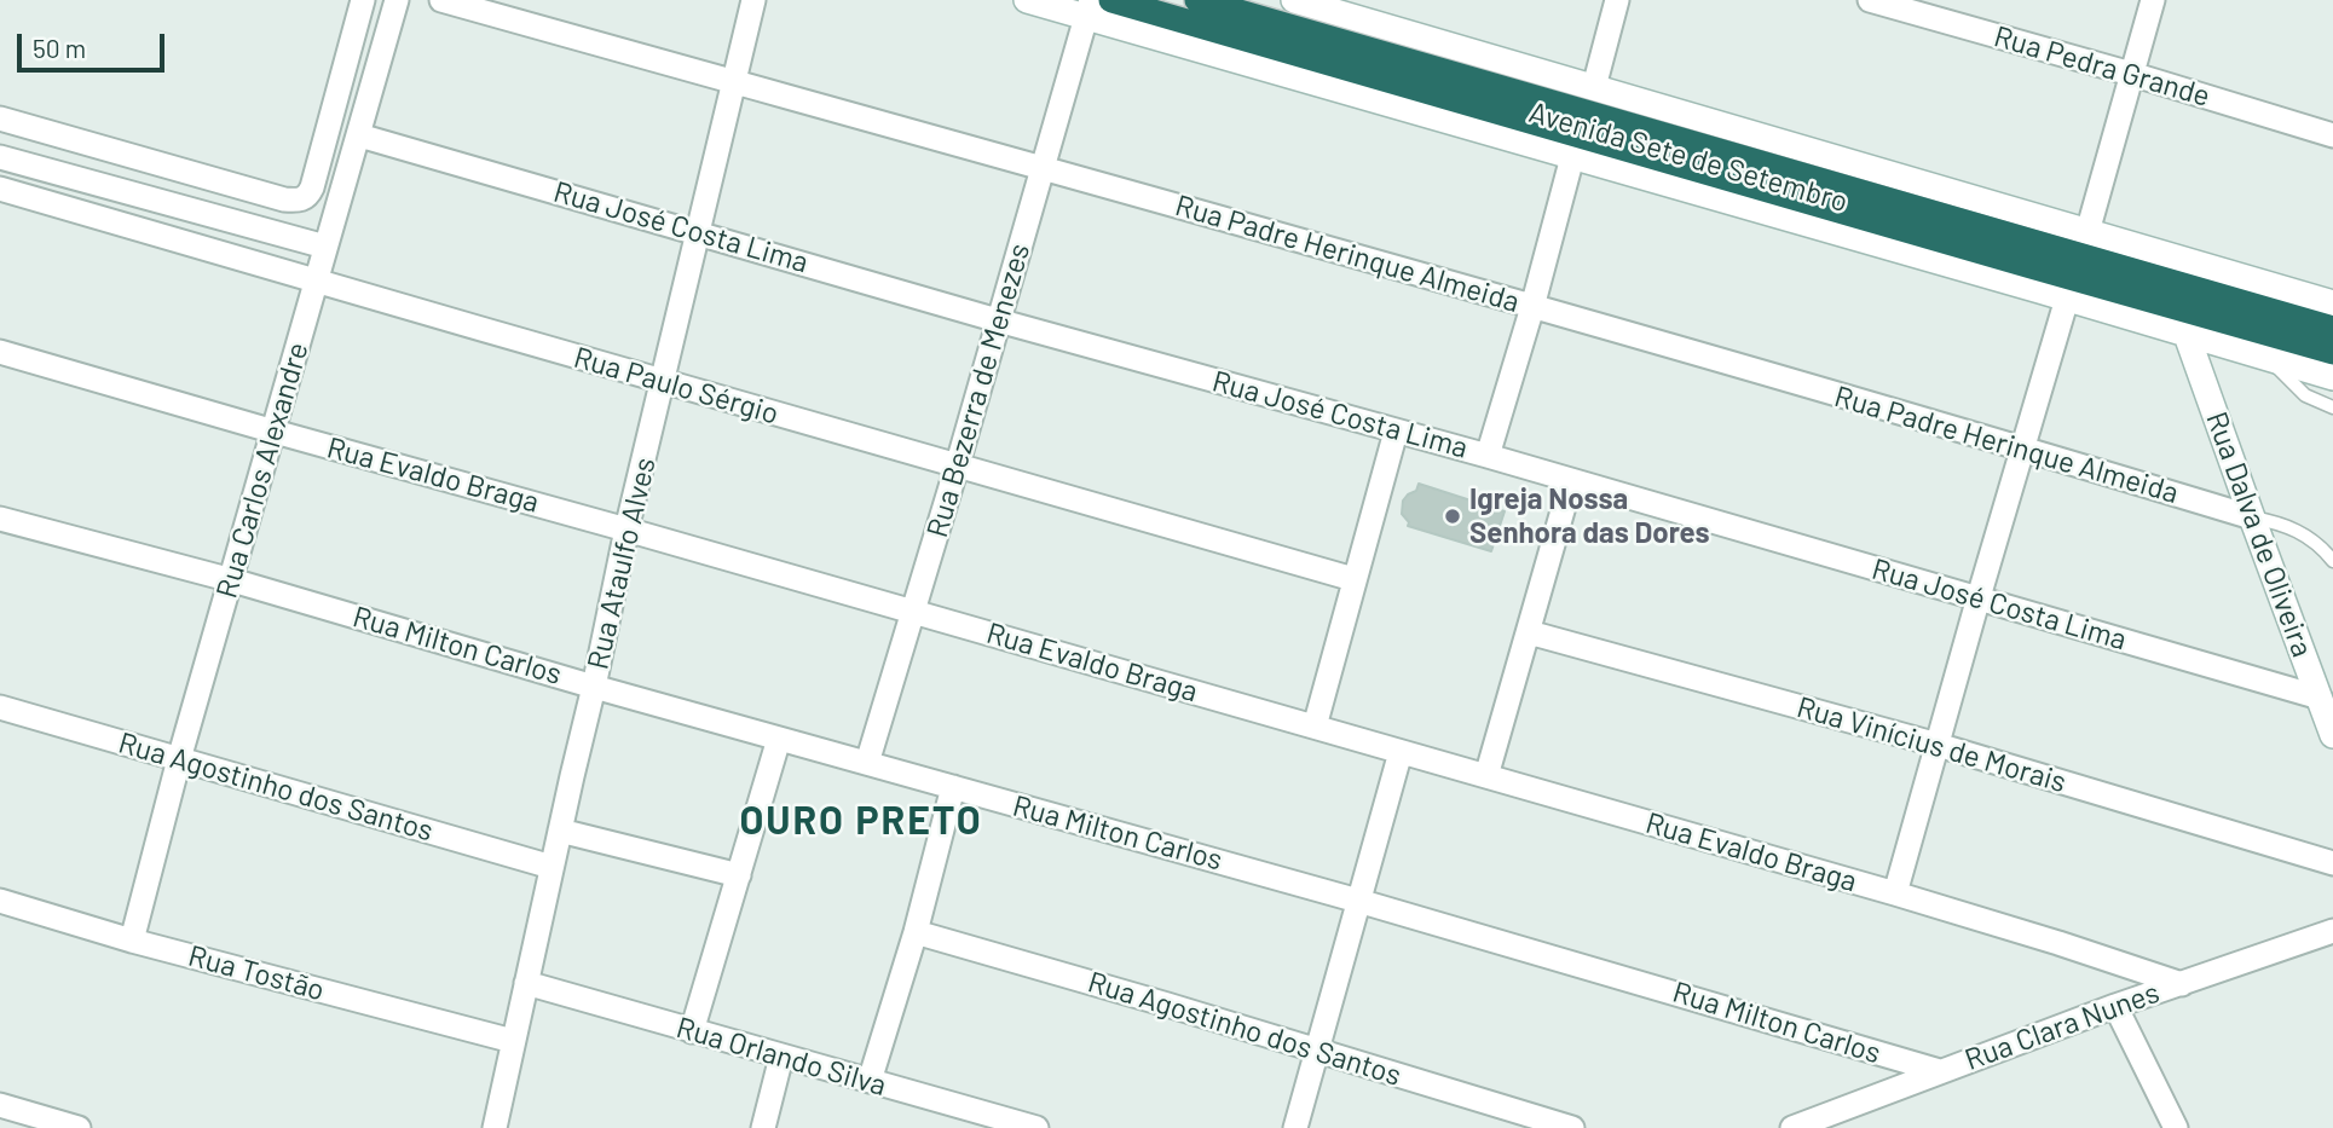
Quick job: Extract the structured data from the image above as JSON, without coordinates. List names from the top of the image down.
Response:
{
  "streets": {
    "highway": ["Avenida Sete de Setembro"],
    "main road": ["Rua Dalva de Oliveira"],
    "street": [
      "Rua Pedra Grande",
      "Rua José Costa Lima",
      "Rua Padre Herinque Almeida",
      "Rua Paulo Sérgio",
      "Rua Bezerra de Menezes",
      "Rua Carlos Alexandre",
      "Rua Evaldo Braga",
      "Rua Ataulfo Alves",
      "Rua Milton Carlos",
      "Rua Vinícius de Morais",
      "Rua Agostinho dos Santos",
      "Rua Tostão",
      "Rua Clara Nunes",
      "Rua Orlando Silva"
    ]
  },
  "crossings": [
    ["Avenida Sete de Setembro", "Rua Bezerra de Menezes"],
    ["Avenida Sete de Setembro", "Rua Dalva de Oliveira"],
    ["Rua José Costa Lima", "Rua Bezerra de Menezes"],
    ["Rua José Costa Lima", "Rua Carlos Alexandre"],
    ["Rua José Costa Lima", "Rua Dalva de Oliveira"],
    ["Rua José Costa Lima", "Rua Ataulfo Alves"],
    ["Rua Padre Herinque Almeida", "Rua Bezerra de Menezes"],
    ["Rua Padre Herinque Almeida", "Rua Dalva de Oliveira"],
    ["Rua Padre Herinque Almeida", "Rua Ataulfo Alves"],
    ["Rua Paulo Sérgio", "Rua Bezerra de Menezes"],
    ["Rua Paulo Sérgio", "Rua Carlos Alexandre"],
    ["Rua Paulo Sérgio", "Rua Ataulfo Alves"],
    ["Rua Bezerra de Menezes", "Rua Evaldo Braga"],
    ["Rua Bezerra de Menezes", "Rua Milton Carlos"],
    ["Rua Carlos Alexandre", "Rua Evaldo Braga"],
    ["Rua Carlos Alexandre", "Rua Milton Carlos"],
    ["Rua Carlos Alexandre", "Rua Agostinho dos Santos"],
    ["Rua Carlos Alexandre", "Rua Tostão"],
    ["Rua Evaldo Braga", "Rua Ataulfo Alves"],
    ["Rua Evaldo Braga", "Rua Clara Nunes"],
    ["Rua Ataulfo Alves", "Rua Milton Carlos"],
    ["Rua Ataulfo Alves", "Rua Agostinho dos Santos"],
    ["Rua Ataulfo Alves", "Rua Tostão"],
    ["Rua Ataulfo Alves", "Rua Orlando Silva"],
    ["Rua Milton Carlos", "Rua Clara Nunes"]
  ],
  "districts": ["OURO PRETO"],
  "places": ["Igreja Nossa Senhora das Dores"],
  "scale_bar": "50 m"
}
